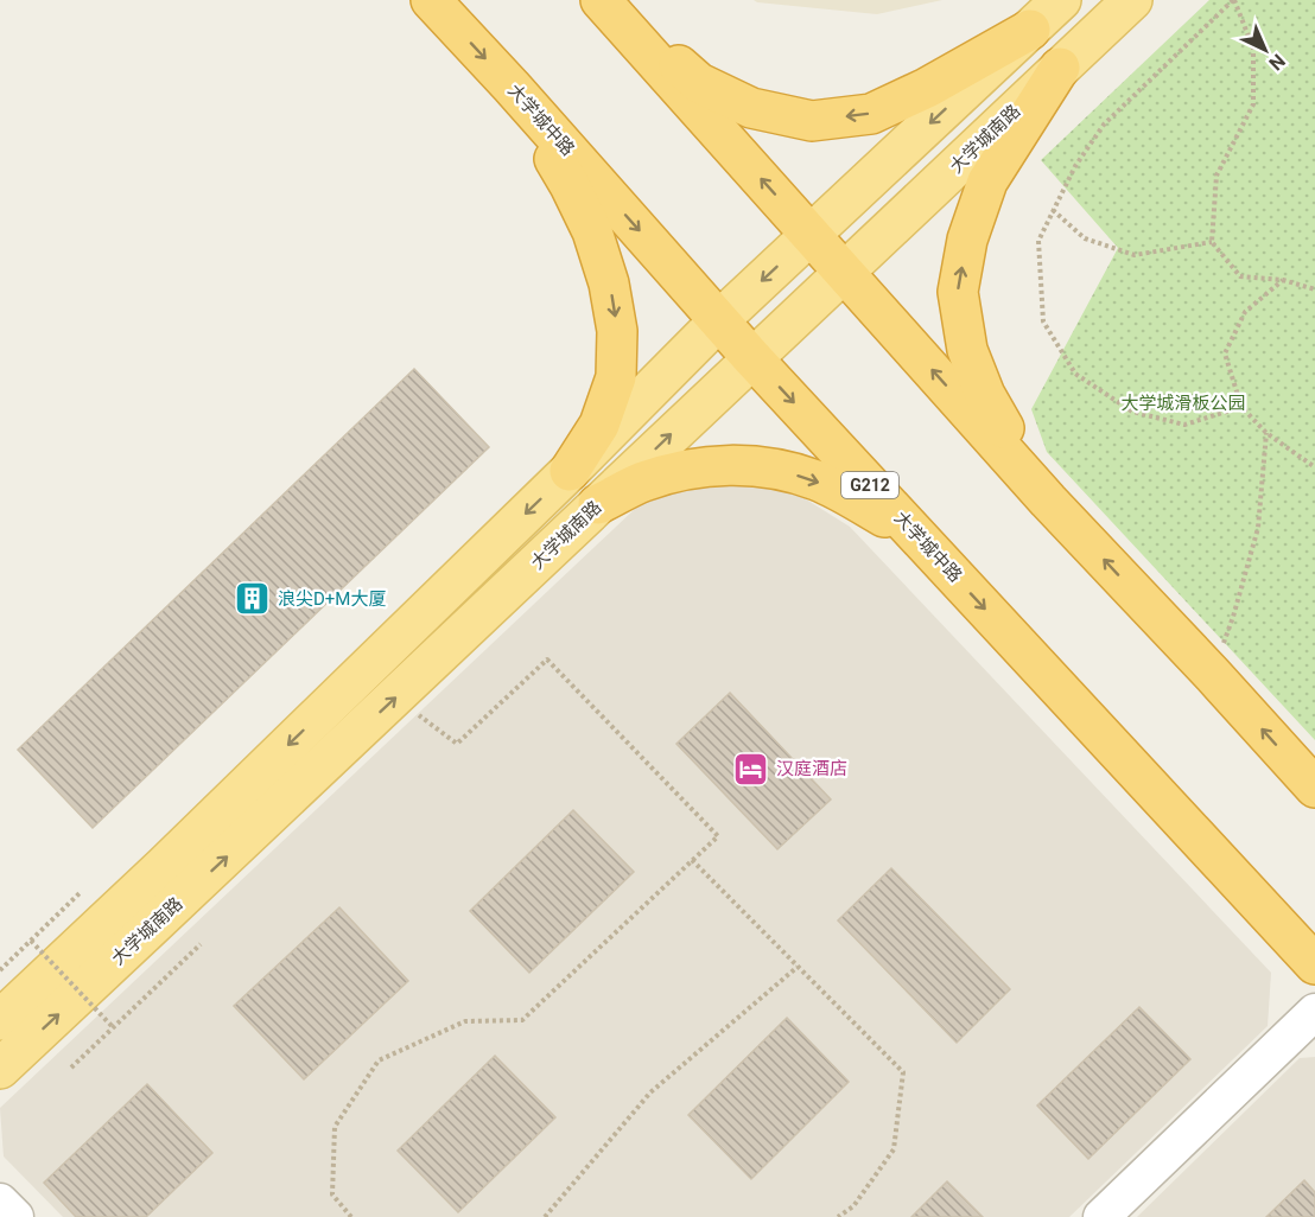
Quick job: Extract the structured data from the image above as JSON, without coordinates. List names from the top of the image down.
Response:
{
  "streets": {
    "highway": ["大学城中路", "G212"],
    "main road": ["大学城南路"]
  },
  "crossings": [
    ["大学城中路", "大学城南路"]
  ],
  "parks": ["大学城滑板公园"],
  "places": {
    "building": ["浪尖D+M大厦"],
    "hotel": ["汉庭酒店"]
  },
  "north": "bottom right"
}
